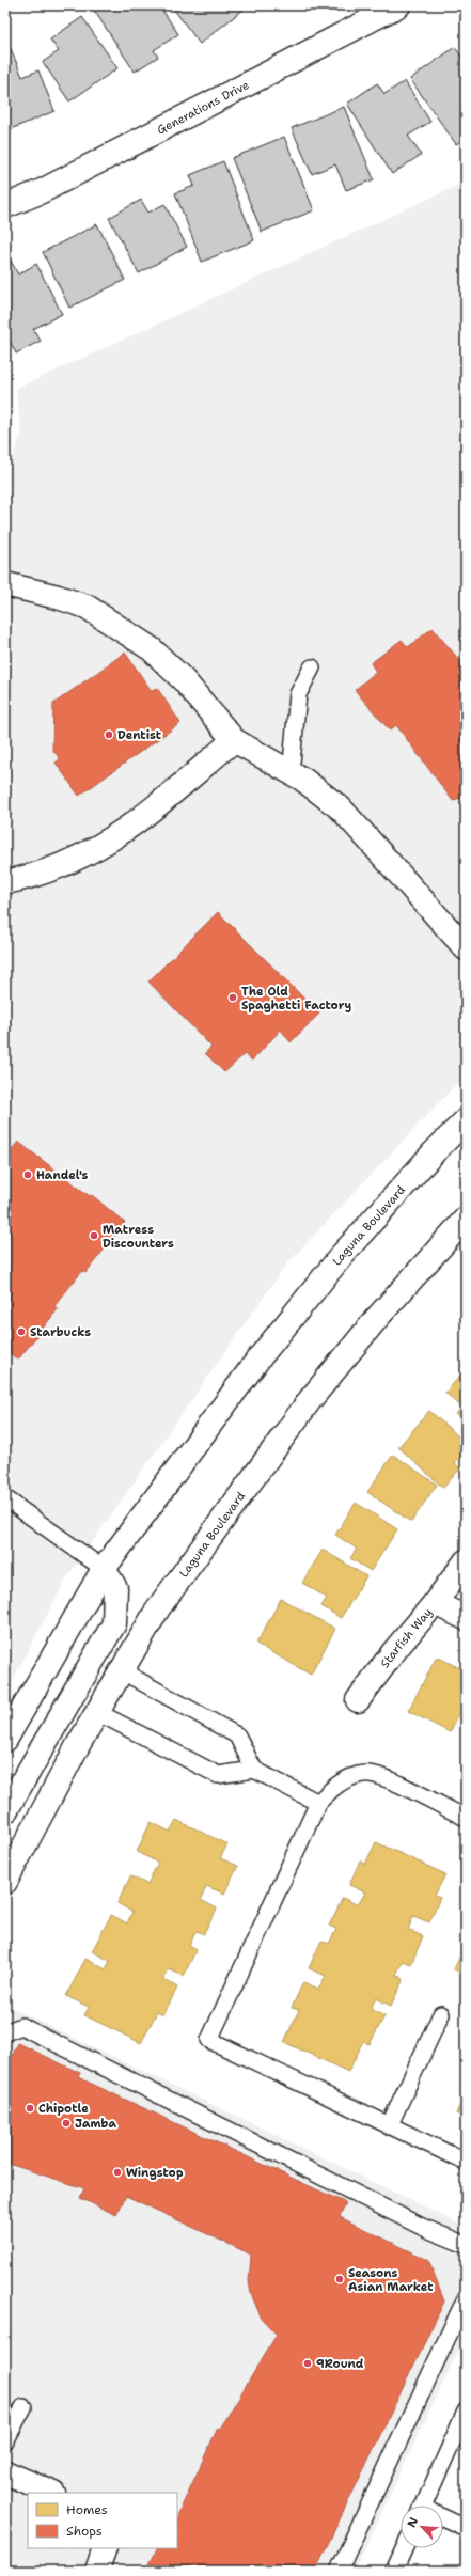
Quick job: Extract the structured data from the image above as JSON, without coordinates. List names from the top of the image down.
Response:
{
  "streets": {
    "main road": ["Generations Drive", "Laguna Boulevard", "Starfish Way"]
  },
  "places": [
    "Dentist",
    "The Old Spaghetti Factory",
    "Handel's",
    "Matress Discounters",
    "Starbucks",
    "Chipotle",
    "Jamba",
    "Wingstop",
    "Seasons Asian Market",
    "9Round"
  ],
  "legend": ["Homes", "Shops"],
  "north": "top left"
}
